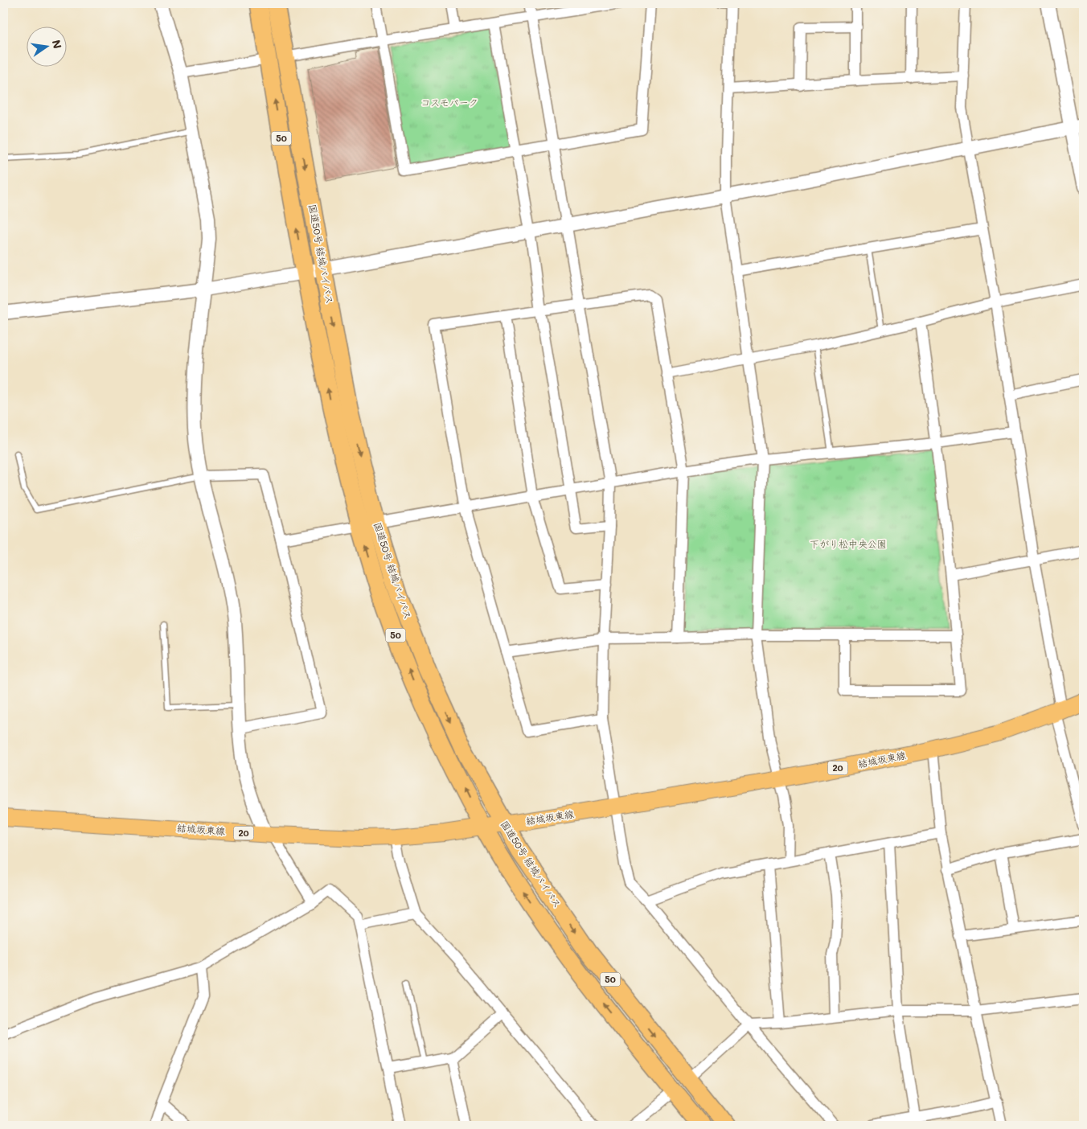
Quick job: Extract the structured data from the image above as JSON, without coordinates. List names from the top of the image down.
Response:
{
  "streets": {
    "highway": ["50", "国道50号 結城バイパス"],
    "main road": ["結城坂東線", "20"]
  },
  "crossings": [
    ["国道50号 結城バイパス", "結城坂東線"]
  ],
  "parks": ["コスモパーク", "下がり松中央公園"],
  "north": "right"
}
